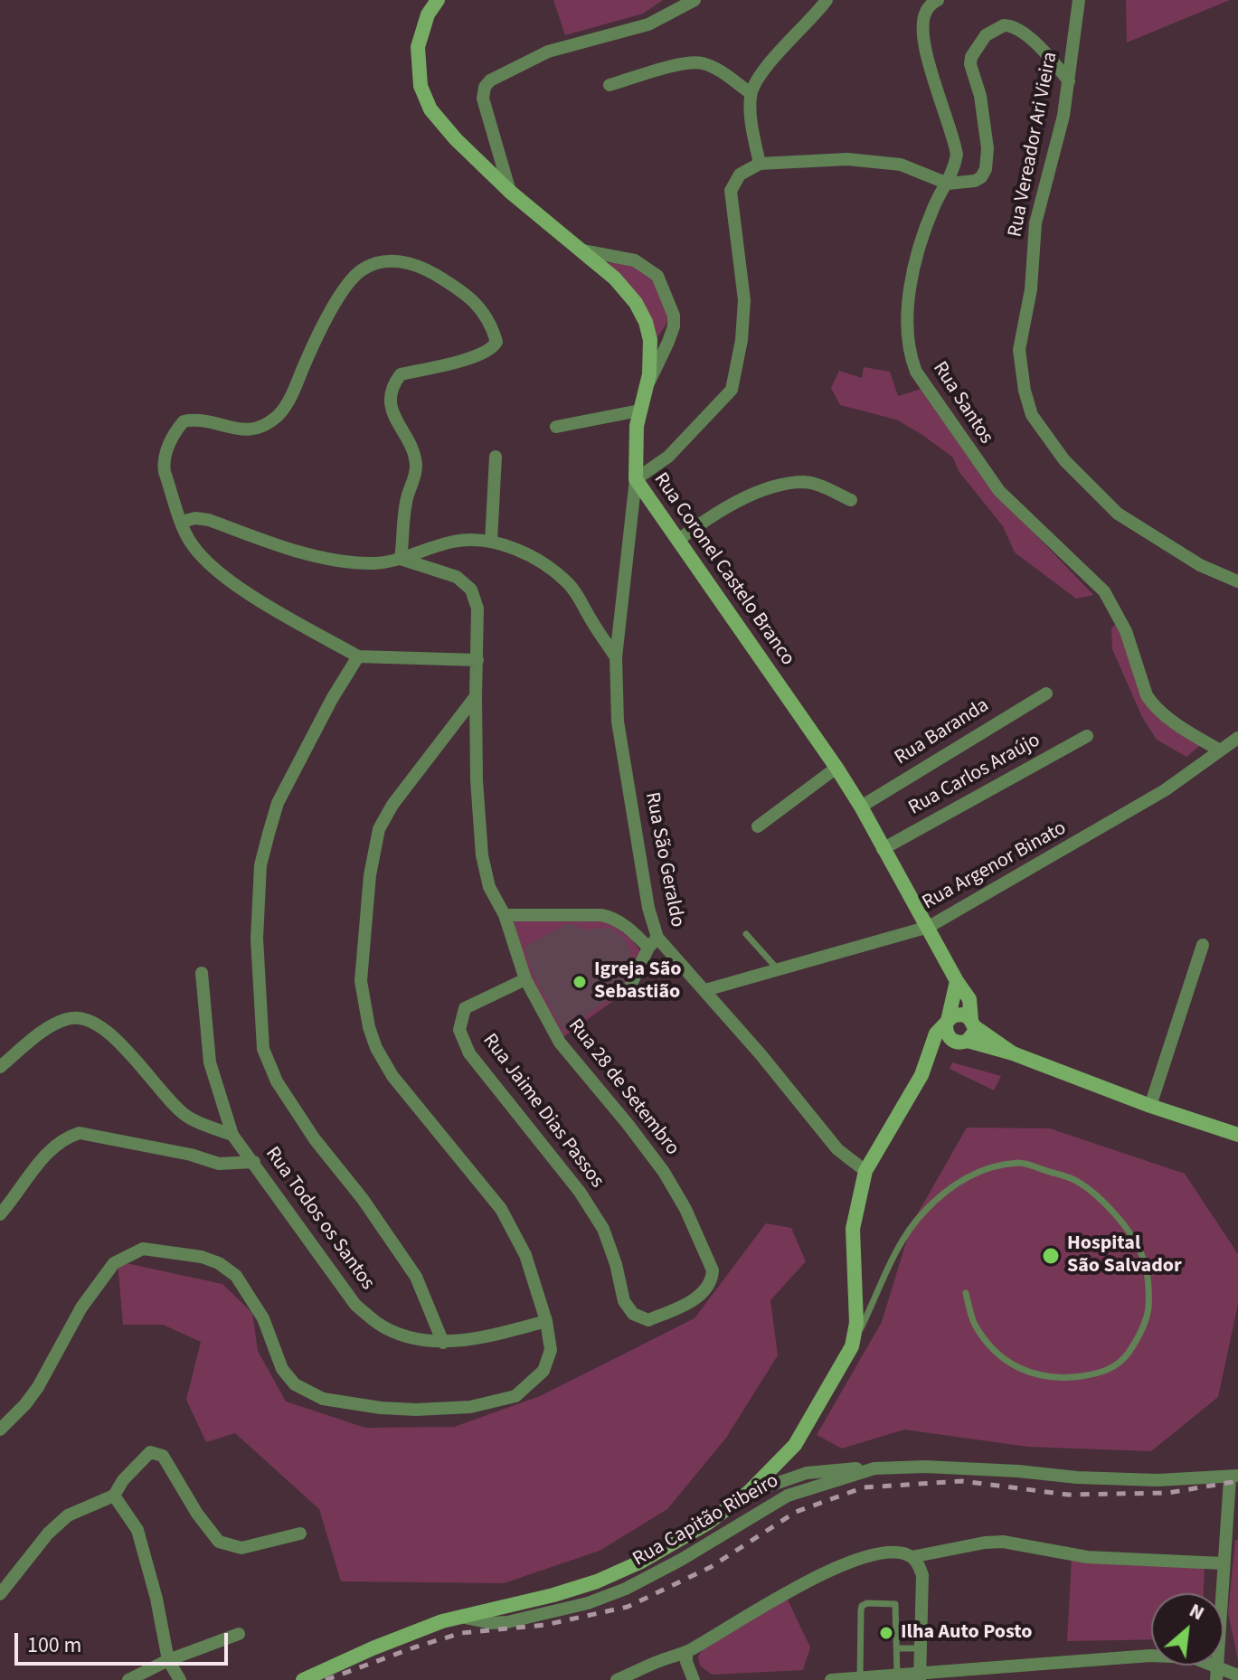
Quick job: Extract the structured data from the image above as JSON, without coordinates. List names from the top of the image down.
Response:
{
  "streets": {
    "main road": ["Rua Coronel Castelo Branco"],
    "street": [
      "Rua Vereador Ari Vieira",
      "Rua Santos",
      "Rua Baranda",
      "Rua Carlos Araújo",
      "Rua São Geraldo",
      "Rua Argenor Binato",
      "Rua 28 de Setembro",
      "Rua Jaime Dias Passos",
      "Rua Todos os Santos",
      "Rua Capitão Ribeiro"
    ]
  },
  "crossings": [
    ["Rua Santos", "Rua Argenor Binato"],
    ["Rua Coronel Castelo Branco", "Rua Baranda"],
    ["Rua Coronel Castelo Branco", "Rua Carlos Araújo"],
    ["Rua Coronel Castelo Branco", "Rua São Geraldo"],
    ["Rua Coronel Castelo Branco", "Rua Argenor Binato"],
    ["Rua São Geraldo", "Rua Argenor Binato"],
    ["Rua 28 de Setembro", "Rua Jaime Dias Passos"]
  ],
  "places": ["Igreja São Sebastião", "Hospital São Salvador", "Ilha Auto Posto"],
  "scale_bar": "100 m",
  "north": "top right"
}
